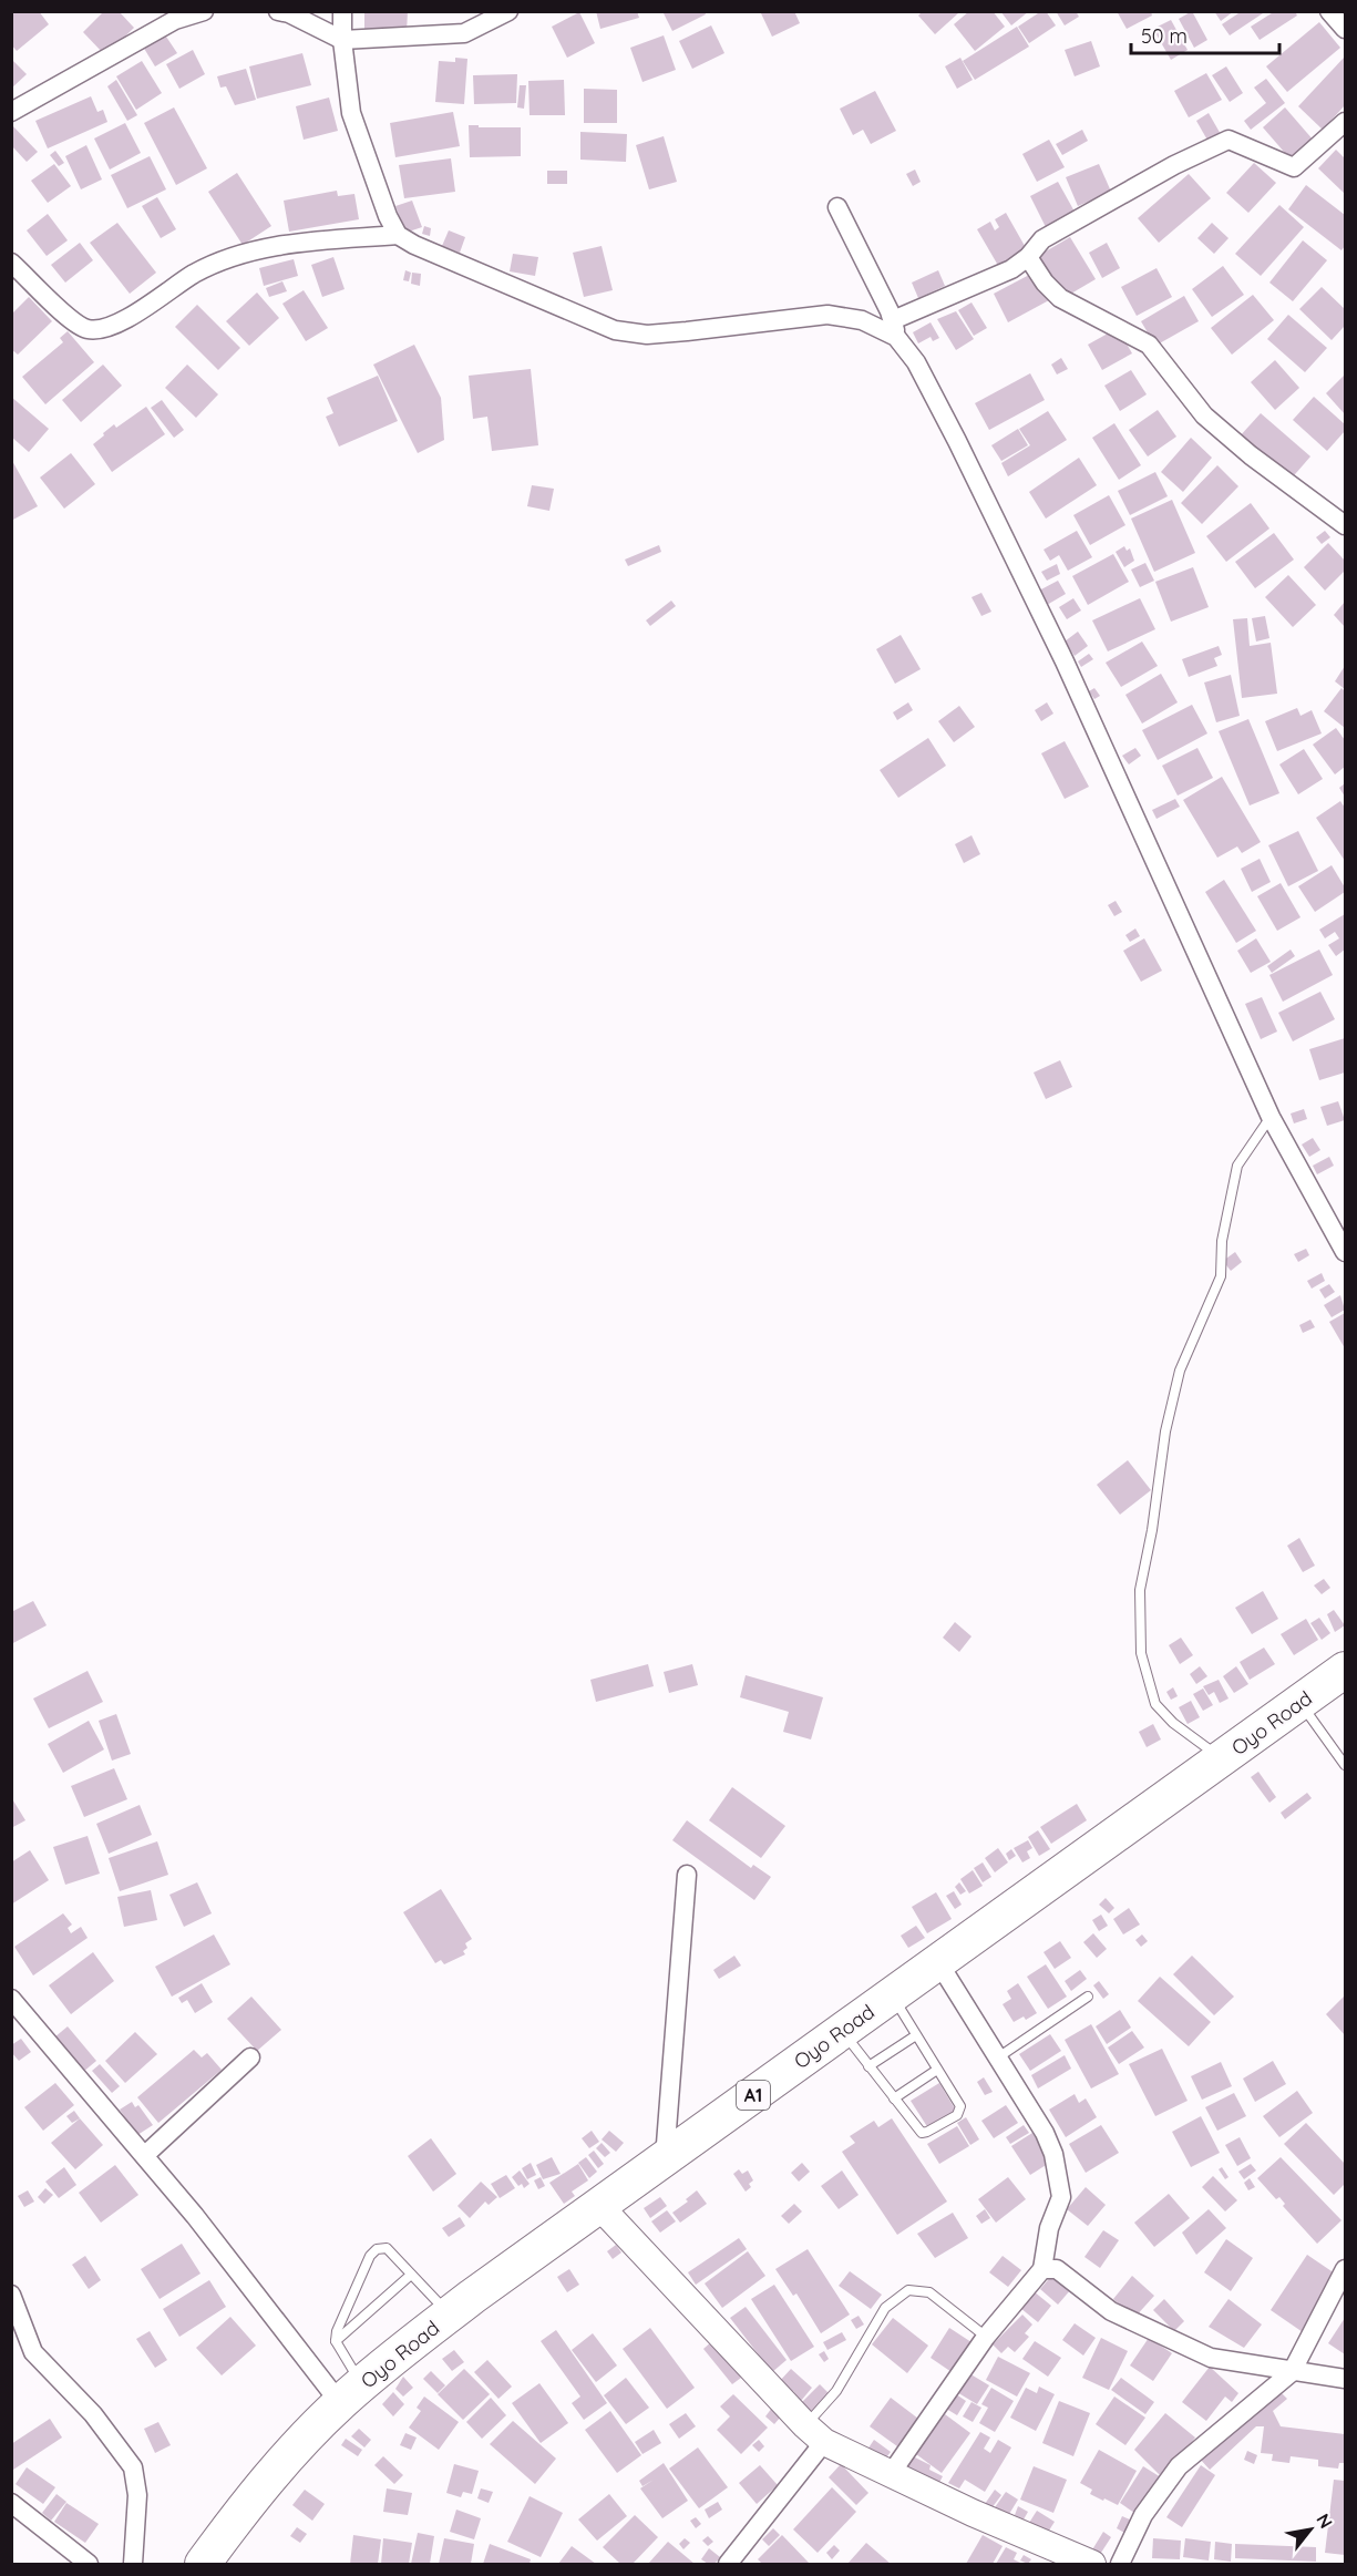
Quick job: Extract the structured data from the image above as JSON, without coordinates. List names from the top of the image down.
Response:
{
  "streets": {
    "highway": ["Oyo Road", "A1"]
  },
  "scale_bar": "50 m",
  "north": "top right"
}
